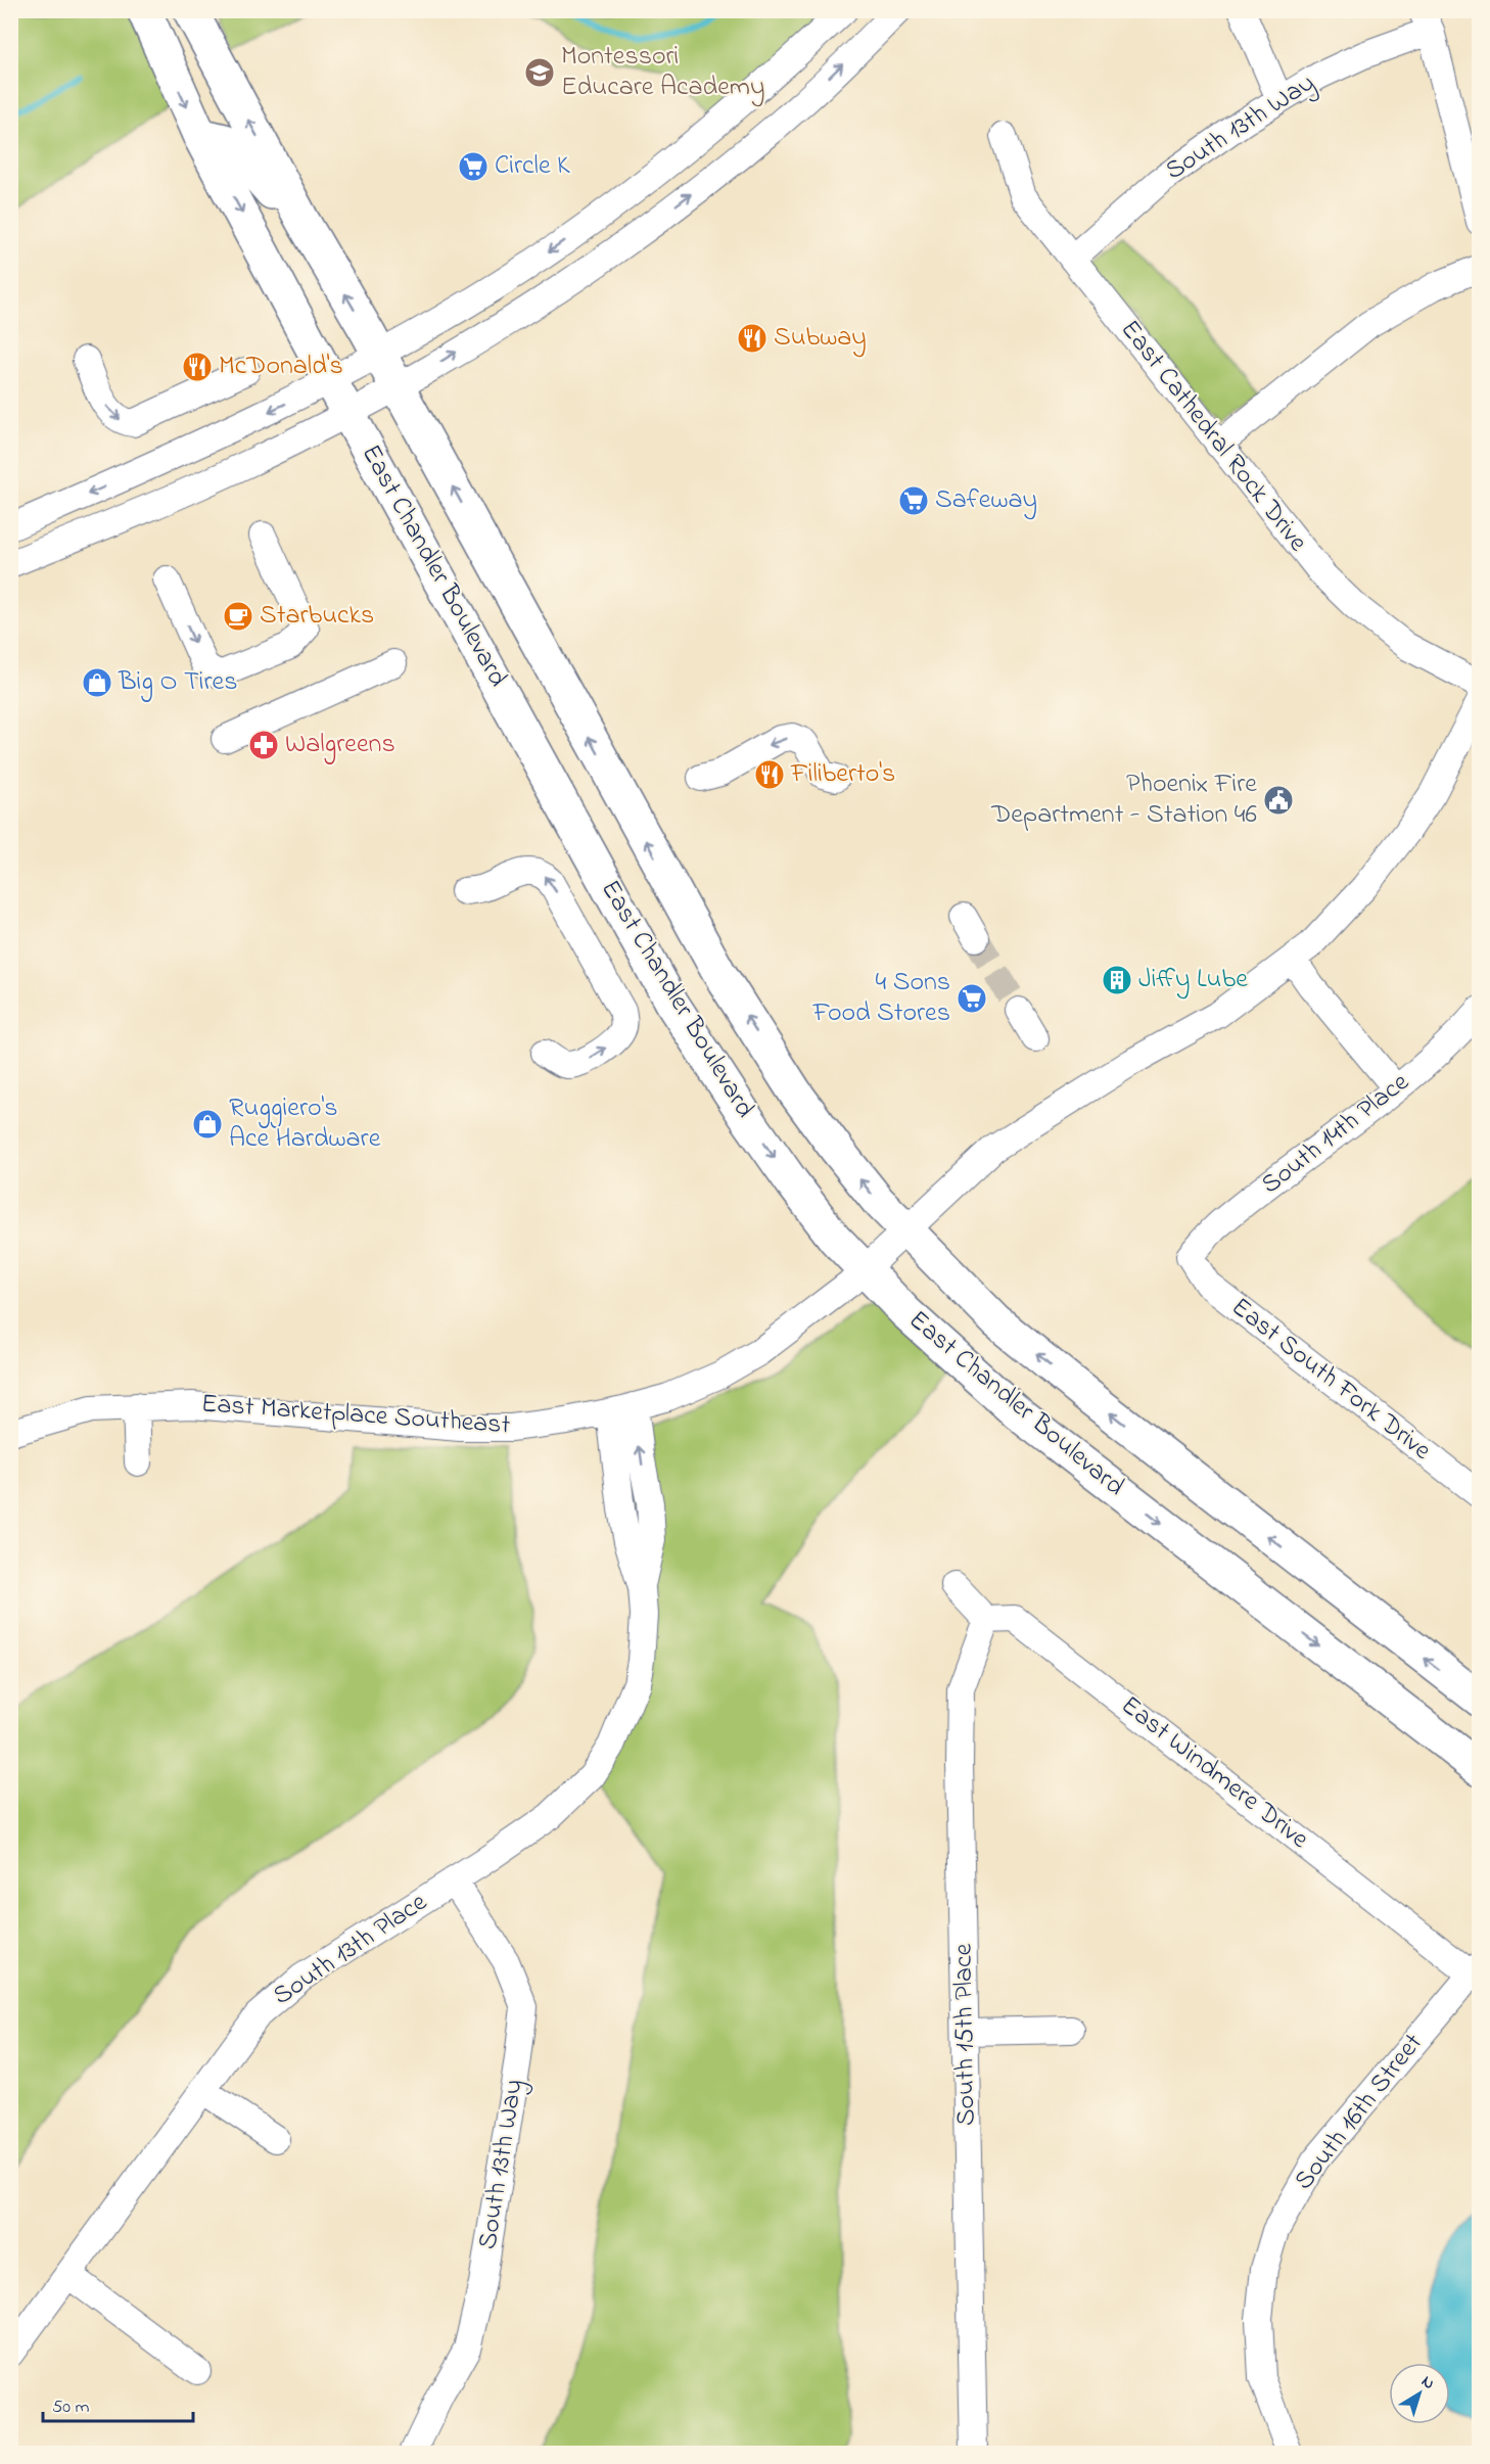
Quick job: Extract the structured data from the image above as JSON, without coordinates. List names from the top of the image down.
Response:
{
  "streets": {
    "main road": ["East Chandler Boulevard"],
    "street": [
      "South 13th Way",
      "East Cathedral Rock Drive",
      "South 14th Place",
      "East South Fork Drive",
      "East Marketplace Southeast",
      "East Windmere Drive",
      "South 13th Place",
      "South 15th Place",
      "South 16th Street"
    ]
  },
  "crossings": [
    ["South 13th Way", "East Cathedral Rock Drive"],
    ["South 13th Way", "South 13th Place"],
    ["East Chandler Boulevard", "East Marketplace Southeast"],
    ["South 14th Place", "East South Fork Drive"],
    ["East Marketplace Southeast", "South 13th Place"],
    ["East Windmere Drive", "South 15th Place"],
    ["East Windmere Drive", "South 16th Street"]
  ],
  "places": {
    "school or university": ["Montessori Educare Academy"],
    "supermarket": ["Circle K", "Safeway", "4 Sons Food Stores"],
    "restaurant": ["Subway", "McDonald's", "Filiberto's"],
    "cafe": ["Starbucks"],
    "shop": ["Big O Tires", "Ruggiero's Ace Hardware"],
    "pharmacy": ["Walgreens"],
    "public building": ["Phoenix Fire Department - Station 46"],
    "building": ["Jiffy Lube"]
  },
  "scale_bar": "50 m",
  "north": "top right"
}
